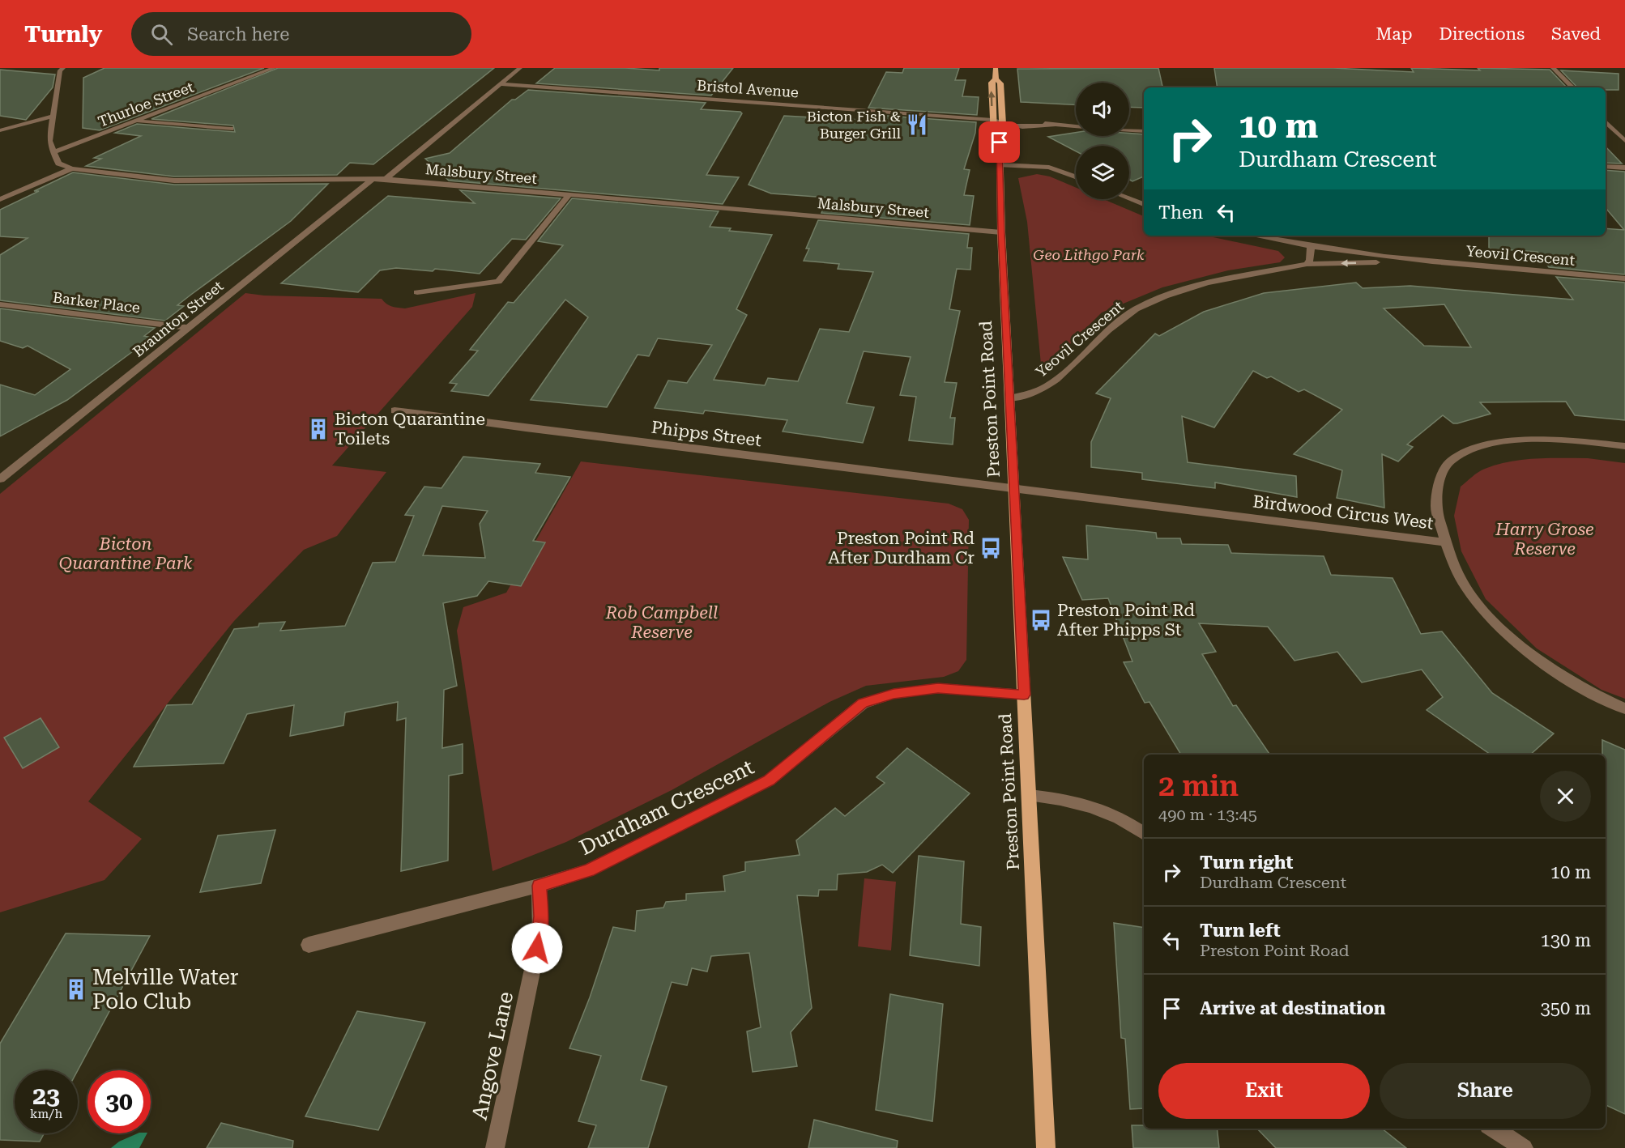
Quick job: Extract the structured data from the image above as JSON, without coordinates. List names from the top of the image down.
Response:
{
  "streets": {
    "main road": ["Preston Point Road"],
    "street": [
      "Bristol Avenue",
      "Thurloe Street",
      "Malsbury Street",
      "Yeovil Crescent",
      "Barker Place",
      "Braunton Street",
      "Phipps Street",
      "Birdwood Circus West",
      "Durdham Crescent",
      "Angove Lane"
    ]
  },
  "crossings": [
    ["Bristol Avenue", "Preston Point Road"],
    ["Thurloe Street", "Malsbury Street"],
    ["Malsbury Street", "Braunton Street"],
    ["Malsbury Street", "Preston Point Road"],
    ["Yeovil Crescent", "Preston Point Road"],
    ["Barker Place", "Braunton Street"],
    ["Preston Point Road", "Phipps Street"],
    ["Preston Point Road", "Birdwood Circus West"],
    ["Preston Point Road", "Durdham Crescent"],
    ["Phipps Street", "Birdwood Circus West"],
    ["Durdham Crescent", "Angove Lane"]
  ],
  "parks": [
    "Geo Lithgo Park",
    "Harry Grose Reserve",
    "Bicton Quarantine Park",
    "Rob Campbell Reserve"
  ],
  "places": {
    "restaurant": ["Bicton Fish & Burger Grill"],
    "building": ["Bicton Quarantine Toilets", "Melville Water Polo Club"],
    "bus stop": ["Preston Point Rd After Durdham Cr", "Preston Point Rd After Phipps St"]
  },
  "page": {
    "header": "Turnly",
    "search": "Search here",
    "nav": ["Map", "Directions", "Saved"],
    "turn": ["10 m", "Durdham Crescent"],
    "then": "Then",
    "heading": ["2 min", "490 m · 13:45"],
    "list": [
      {
        "name": "Turn right",
        "note": "Durdham Crescent",
        "value": "10 m"
      },
      {
        "name": "Turn left",
        "note": "Preston Point Road",
        "value": "130 m"
      },
      {
        "name": "Arrive at destination",
        "value": "350 m"
      }
    ],
    "buttons": ["Exit", "Share"],
    "speed": "23 km/h",
    "limit": "30"
  }
}
